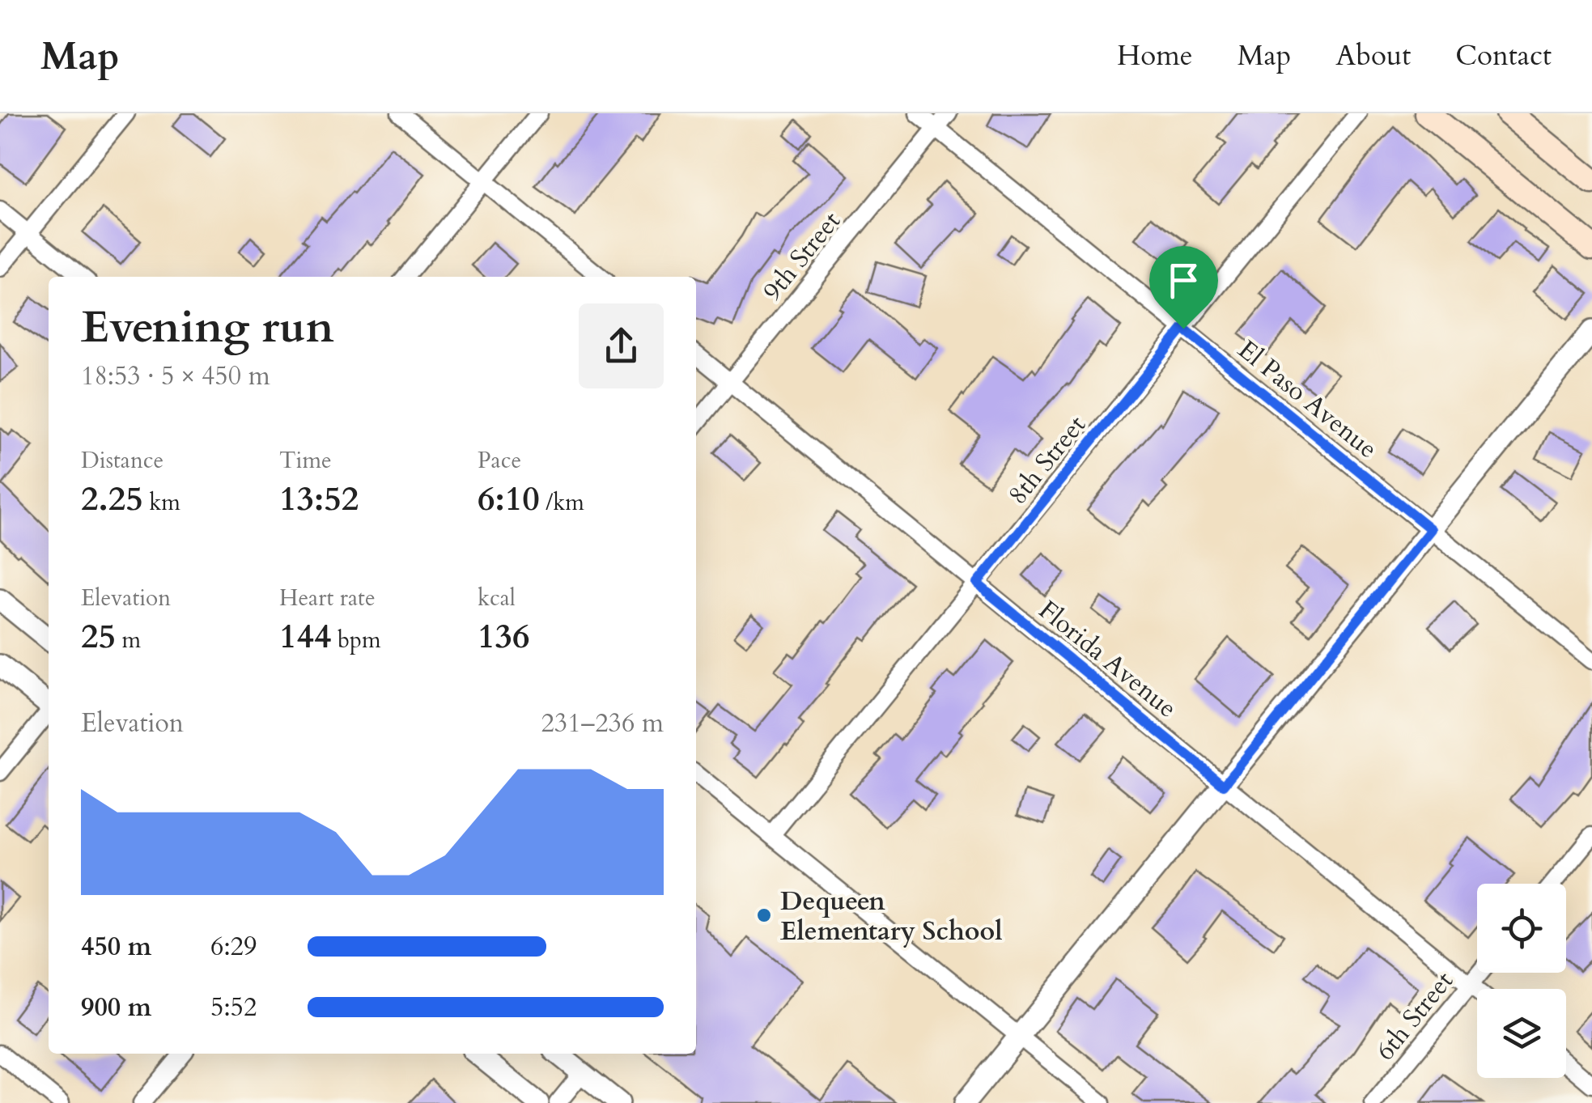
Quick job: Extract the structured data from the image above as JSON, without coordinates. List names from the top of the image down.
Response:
{
  "streets": {
    "street": [
      "9th Street",
      "El Paso Avenue",
      "8th Street",
      "Florida Avenue",
      "6th Street"
    ]
  },
  "crossings": [
    ["9th Street", "El Paso Avenue"],
    ["9th Street", "Florida Avenue"],
    ["El Paso Avenue", "8th Street"],
    ["8th Street", "Florida Avenue"],
    ["Florida Avenue", "6th Street"]
  ],
  "places": ["Dequeen Elementary School"],
  "page": {
    "header": "Map",
    "nav": [
      "Home",
      "Map",
      "About",
      "Contact"
    ],
    "heading": ["Evening run", "18:53 · 5 × 450 m"],
    "stats": [
      ["Distance", "2.25 km"],
      ["Time", "13:52"],
      ["Pace", "6:10 /km"],
      ["Elevation", "25 m"],
      ["Heart rate", "144 bpm"],
      ["kcal", "136"]
    ],
    "chart": ["Elevation", "231–236 m"],
    "list": [
      {
        "name": "450 m",
        "note": "6:29"
      },
      {
        "name": "900 m",
        "note": "5:52"
      }
    ]
  }
}
